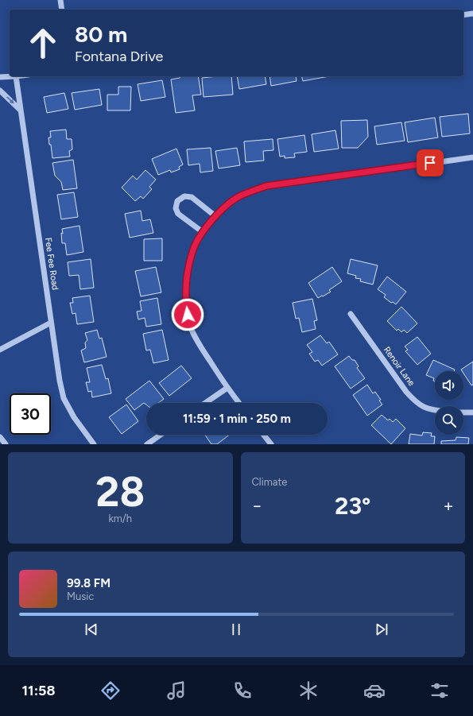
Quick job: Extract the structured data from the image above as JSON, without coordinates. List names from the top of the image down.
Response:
{
  "streets": {
    "street": ["Fee Fee Road", "Renoir Lane"]
  },
  "page": {
    "turn": ["80 m", "Fontana Drive"],
    "limit": "30",
    "trip": "11:59 · 1 min · 250 m",
    "tile": [
      ["28", "km/h"],
      "Climate"
    ],
    "heat": ["−", "23°", "+"],
    "song": ["99.8 FM", "Music"],
    "tabs": "11:58"
  }
}
